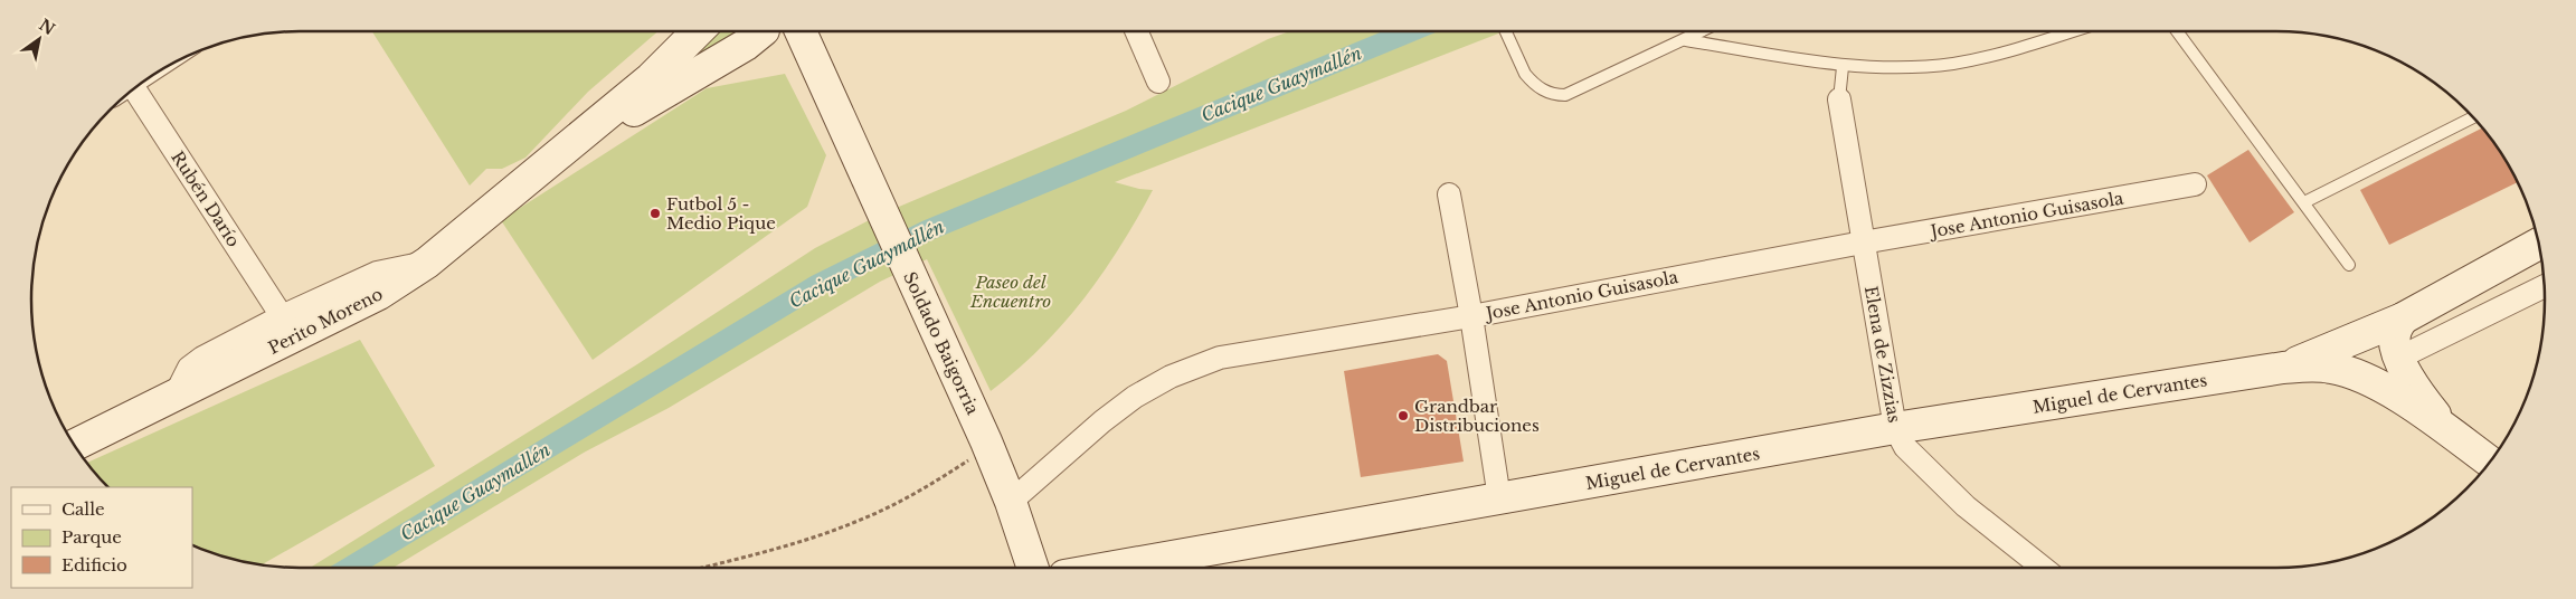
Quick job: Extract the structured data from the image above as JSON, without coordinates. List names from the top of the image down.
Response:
{
  "streets": {
    "main road": ["Perito Moreno", "Soldado Baigorria", "Miguel de Cervantes"],
    "street": ["Rubén Darío", "Jose Antonio Guisasola", "Elena de Zizzias"]
  },
  "crossings": [
    ["Jose Antonio Guisasola", "Soldado Baigorria"],
    ["Jose Antonio Guisasola", "Elena de Zizzias"],
    ["Elena de Zizzias", "Miguel de Cervantes"]
  ],
  "water": ["Cacique Guaymallén"],
  "parks": ["Paseo del Encuentro"],
  "places": ["Futbol 5 - Medio Pique", "Grandbar Distribuciones"],
  "legend": ["Calle", "Parque", "Edificio"],
  "north": "top right"
}
